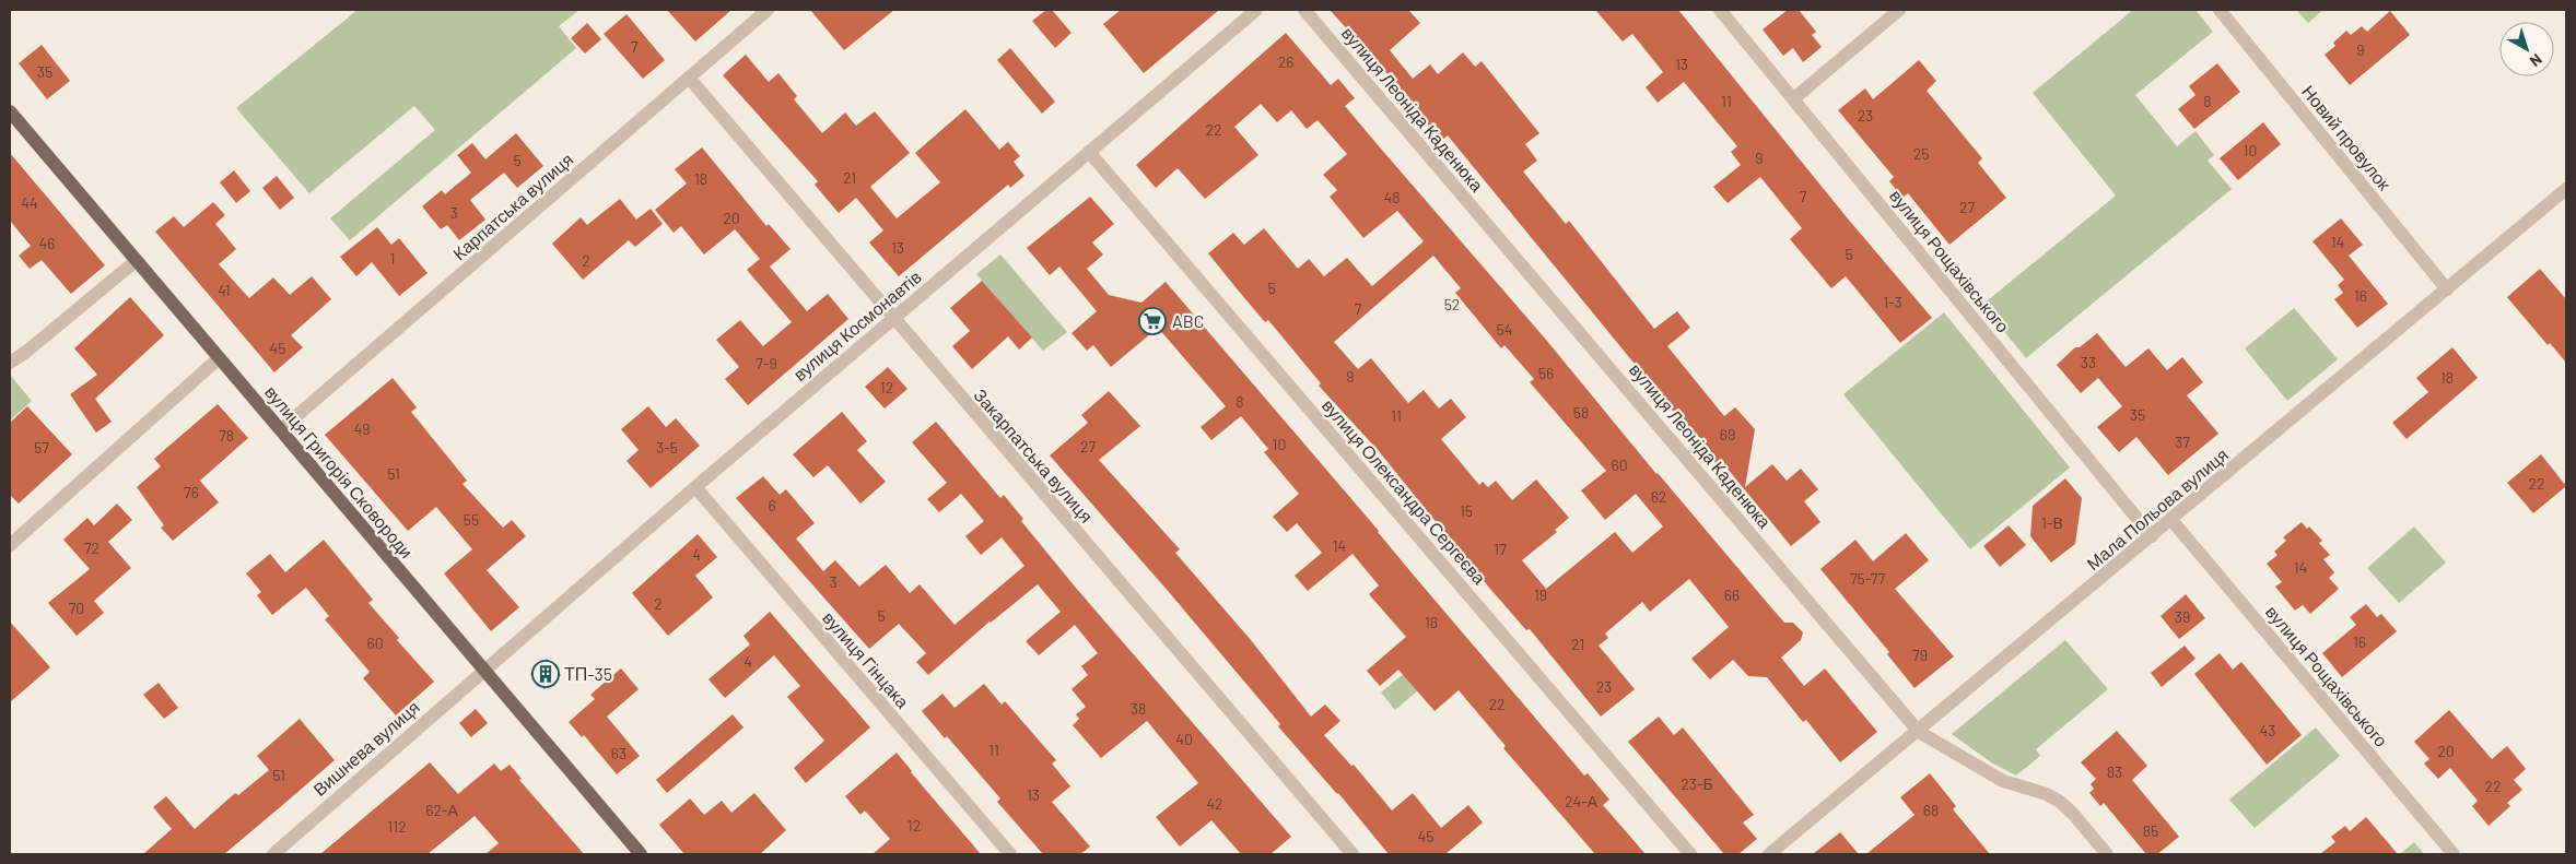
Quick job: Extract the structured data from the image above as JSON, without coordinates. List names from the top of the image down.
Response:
{
  "streets": {
    "main road": ["вулиця Григорія Сковороди"],
    "street": [
      "вулиця Леоніда Каденюка",
      "Новий провулок",
      "Карпатська вулиця",
      "вулиця Рощахівського",
      "вулиця Космонавтів",
      "Закарпатська вулиця",
      "вулиця Олександра Сергеєва",
      "Мала Польова вулиця",
      "вулиця Гінцака",
      "Вишнева вулиця"
    ]
  },
  "crossings": [
    ["вулиця Леоніда Каденюка", "Мала Польова вулиця"],
    ["Новий провулок", "Мала Польова вулиця"],
    ["Карпатська вулиця", "Закарпатська вулиця"],
    ["Карпатська вулиця", "вулиця Григорія Сковороди"],
    ["вулиця Рощахівського", "Мала Польова вулиця"],
    ["вулиця Космонавтів", "Закарпатська вулиця"],
    ["вулиця Космонавтів", "вулиця Григорія Сковороди"],
    ["вулиця Космонавтів", "вулиця Олександра Сергеєва"],
    ["вулиця Космонавтів", "вулиця Гінцака"],
    ["вулиця Космонавтів", "Вишнева вулиця"],
    ["вулиця Григорія Сковороди", "Вишнева вулиця"]
  ],
  "places": {
    "supermarket": ["ABC"],
    "building": ["ТП-35"]
  },
  "house_numbers": [
    "7",
    "9",
    "26",
    "13",
    "35",
    "11",
    "8",
    "23",
    "22",
    "10",
    "25",
    "9",
    "5",
    "21",
    "18",
    "7",
    "48",
    "44",
    "27",
    "3",
    "20",
    "14",
    "46",
    "13",
    "5",
    "1",
    "2",
    "5",
    "41",
    "16",
    "1-3",
    "52",
    "7",
    "54",
    "45",
    "33",
    "7-9",
    "56",
    "9",
    "18",
    "12",
    "8",
    "58",
    "35",
    "11",
    "49",
    "69",
    "78",
    "37",
    "10",
    "27",
    "57",
    "3-5",
    "60",
    "51",
    "22",
    "76",
    "62",
    "6",
    "15",
    "55",
    "1-В",
    "14",
    "72",
    "17",
    "4",
    "14",
    "75-77",
    "3",
    "19",
    "66",
    "2",
    "70",
    "5",
    "39",
    "18",
    "16",
    "60",
    "21",
    "79",
    "4",
    "23",
    "22",
    "38",
    "43",
    "40",
    "11",
    "20",
    "63",
    "83",
    "51",
    "23-Б",
    "22",
    "13",
    "24-А",
    "42",
    "62-А",
    "68",
    "12",
    "112",
    "85",
    "45"
  ],
  "north": "bottom right"
}
